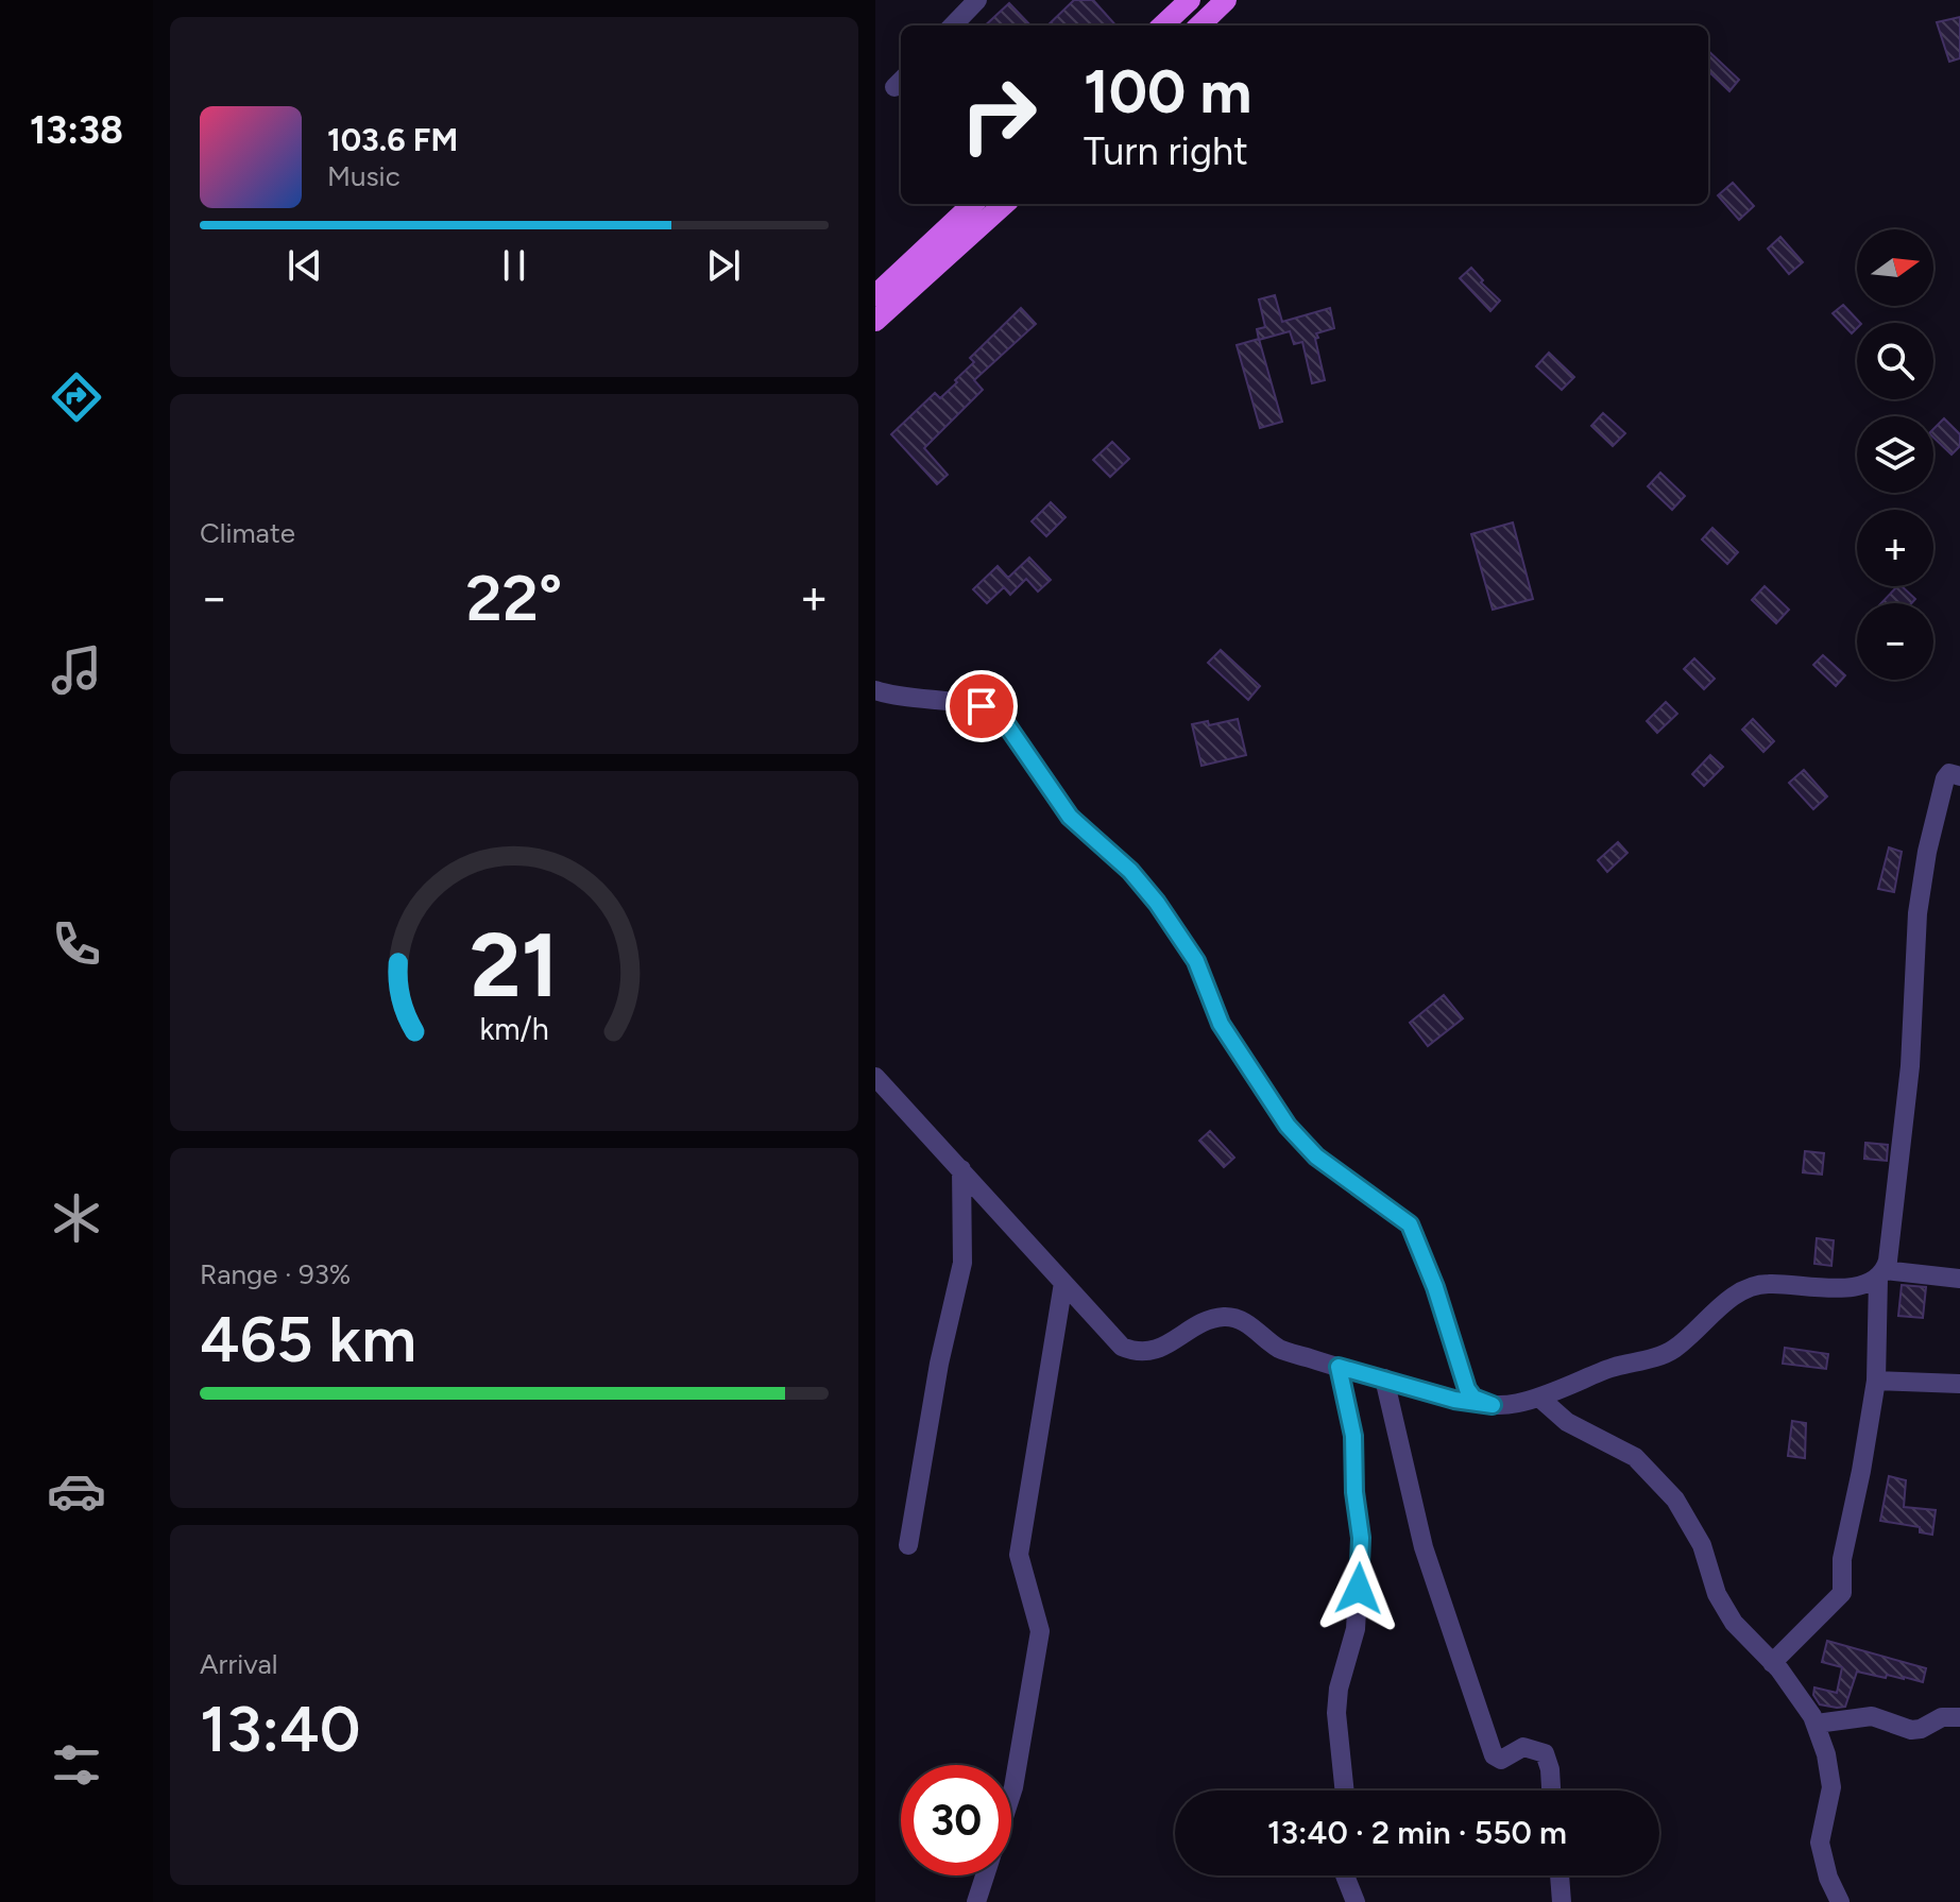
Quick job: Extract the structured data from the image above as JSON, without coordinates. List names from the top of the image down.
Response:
{
  "north": "right",
  "page": {
    "tabs": "13:38",
    "turn": ["100 m", "Turn right"],
    "song": ["103.6 FM", "Music"],
    "map_buttons": ["+", "−"],
    "tile": [
      "Climate",
      ["Range · 93%", "465 km"],
      ["Arrival", "13:40"]
    ],
    "heat": ["−", "22°", "+"],
    "limit": "30",
    "trip": "13:40 · 2 min · 550 m",
    "gauge": ["21", "km/h"]
  }
}
